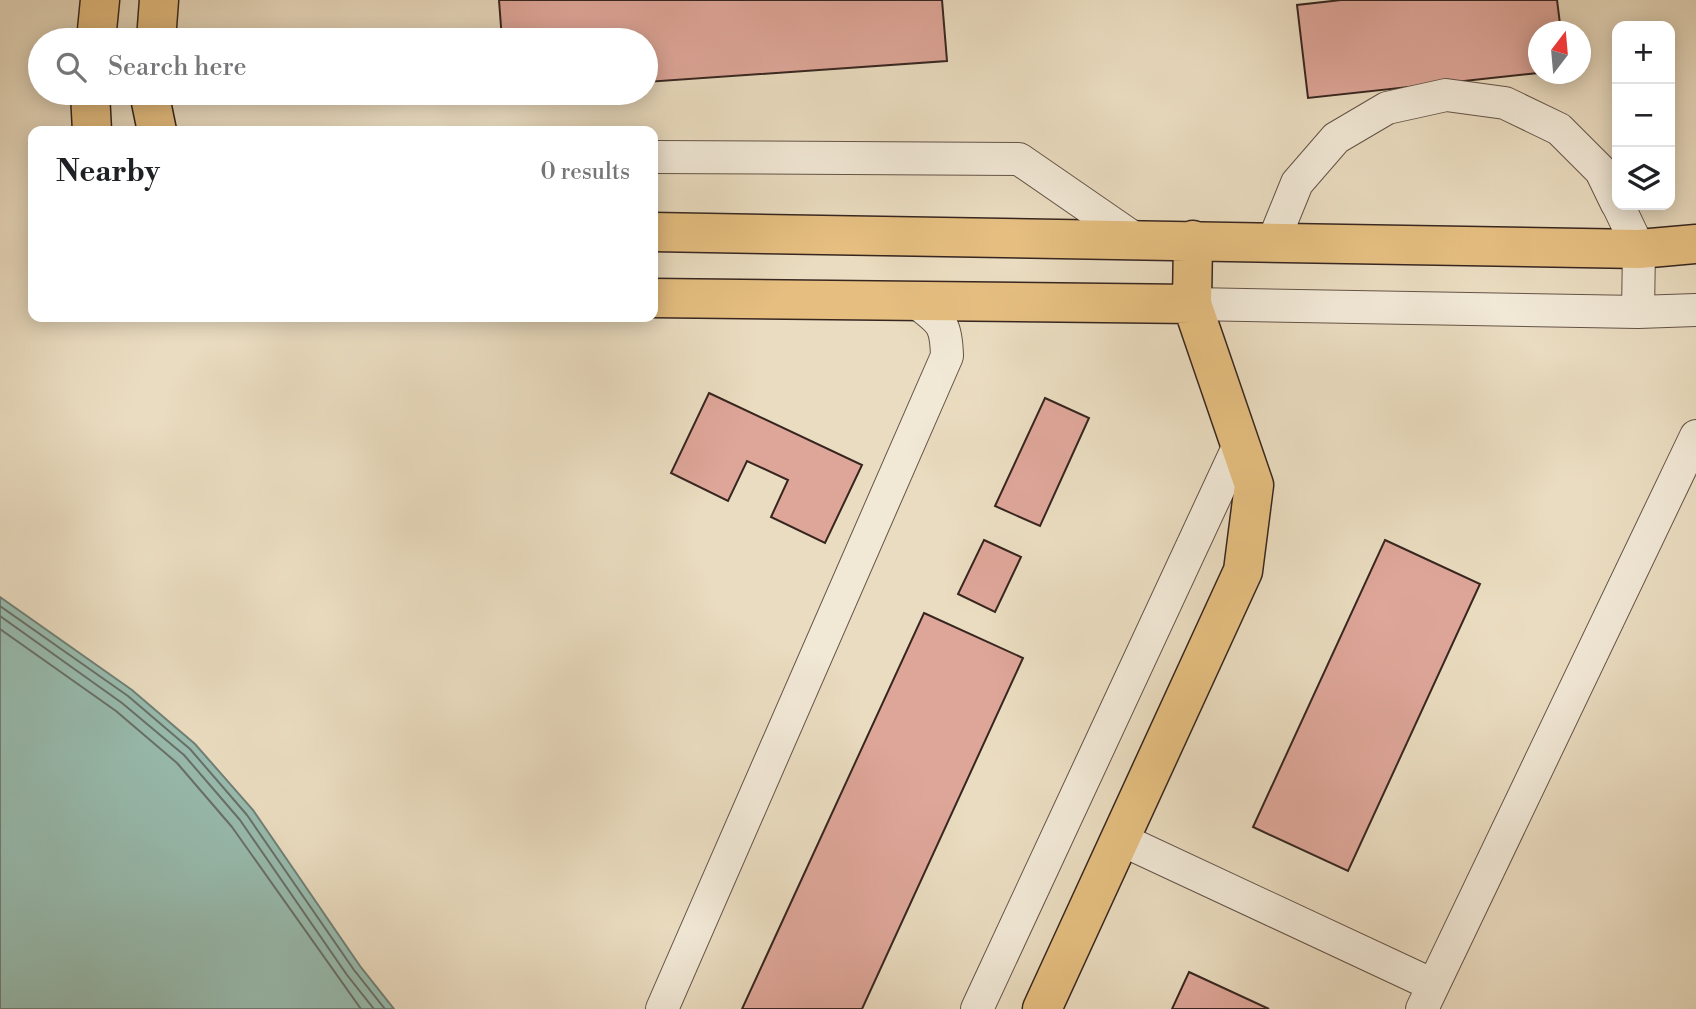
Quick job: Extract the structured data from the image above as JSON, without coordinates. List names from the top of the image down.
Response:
{
  "north": "top",
  "page": {
    "map_buttons": ["+", "−"],
    "search": "Search here",
    "heading": ["Nearby", "0 results"]
  }
}
